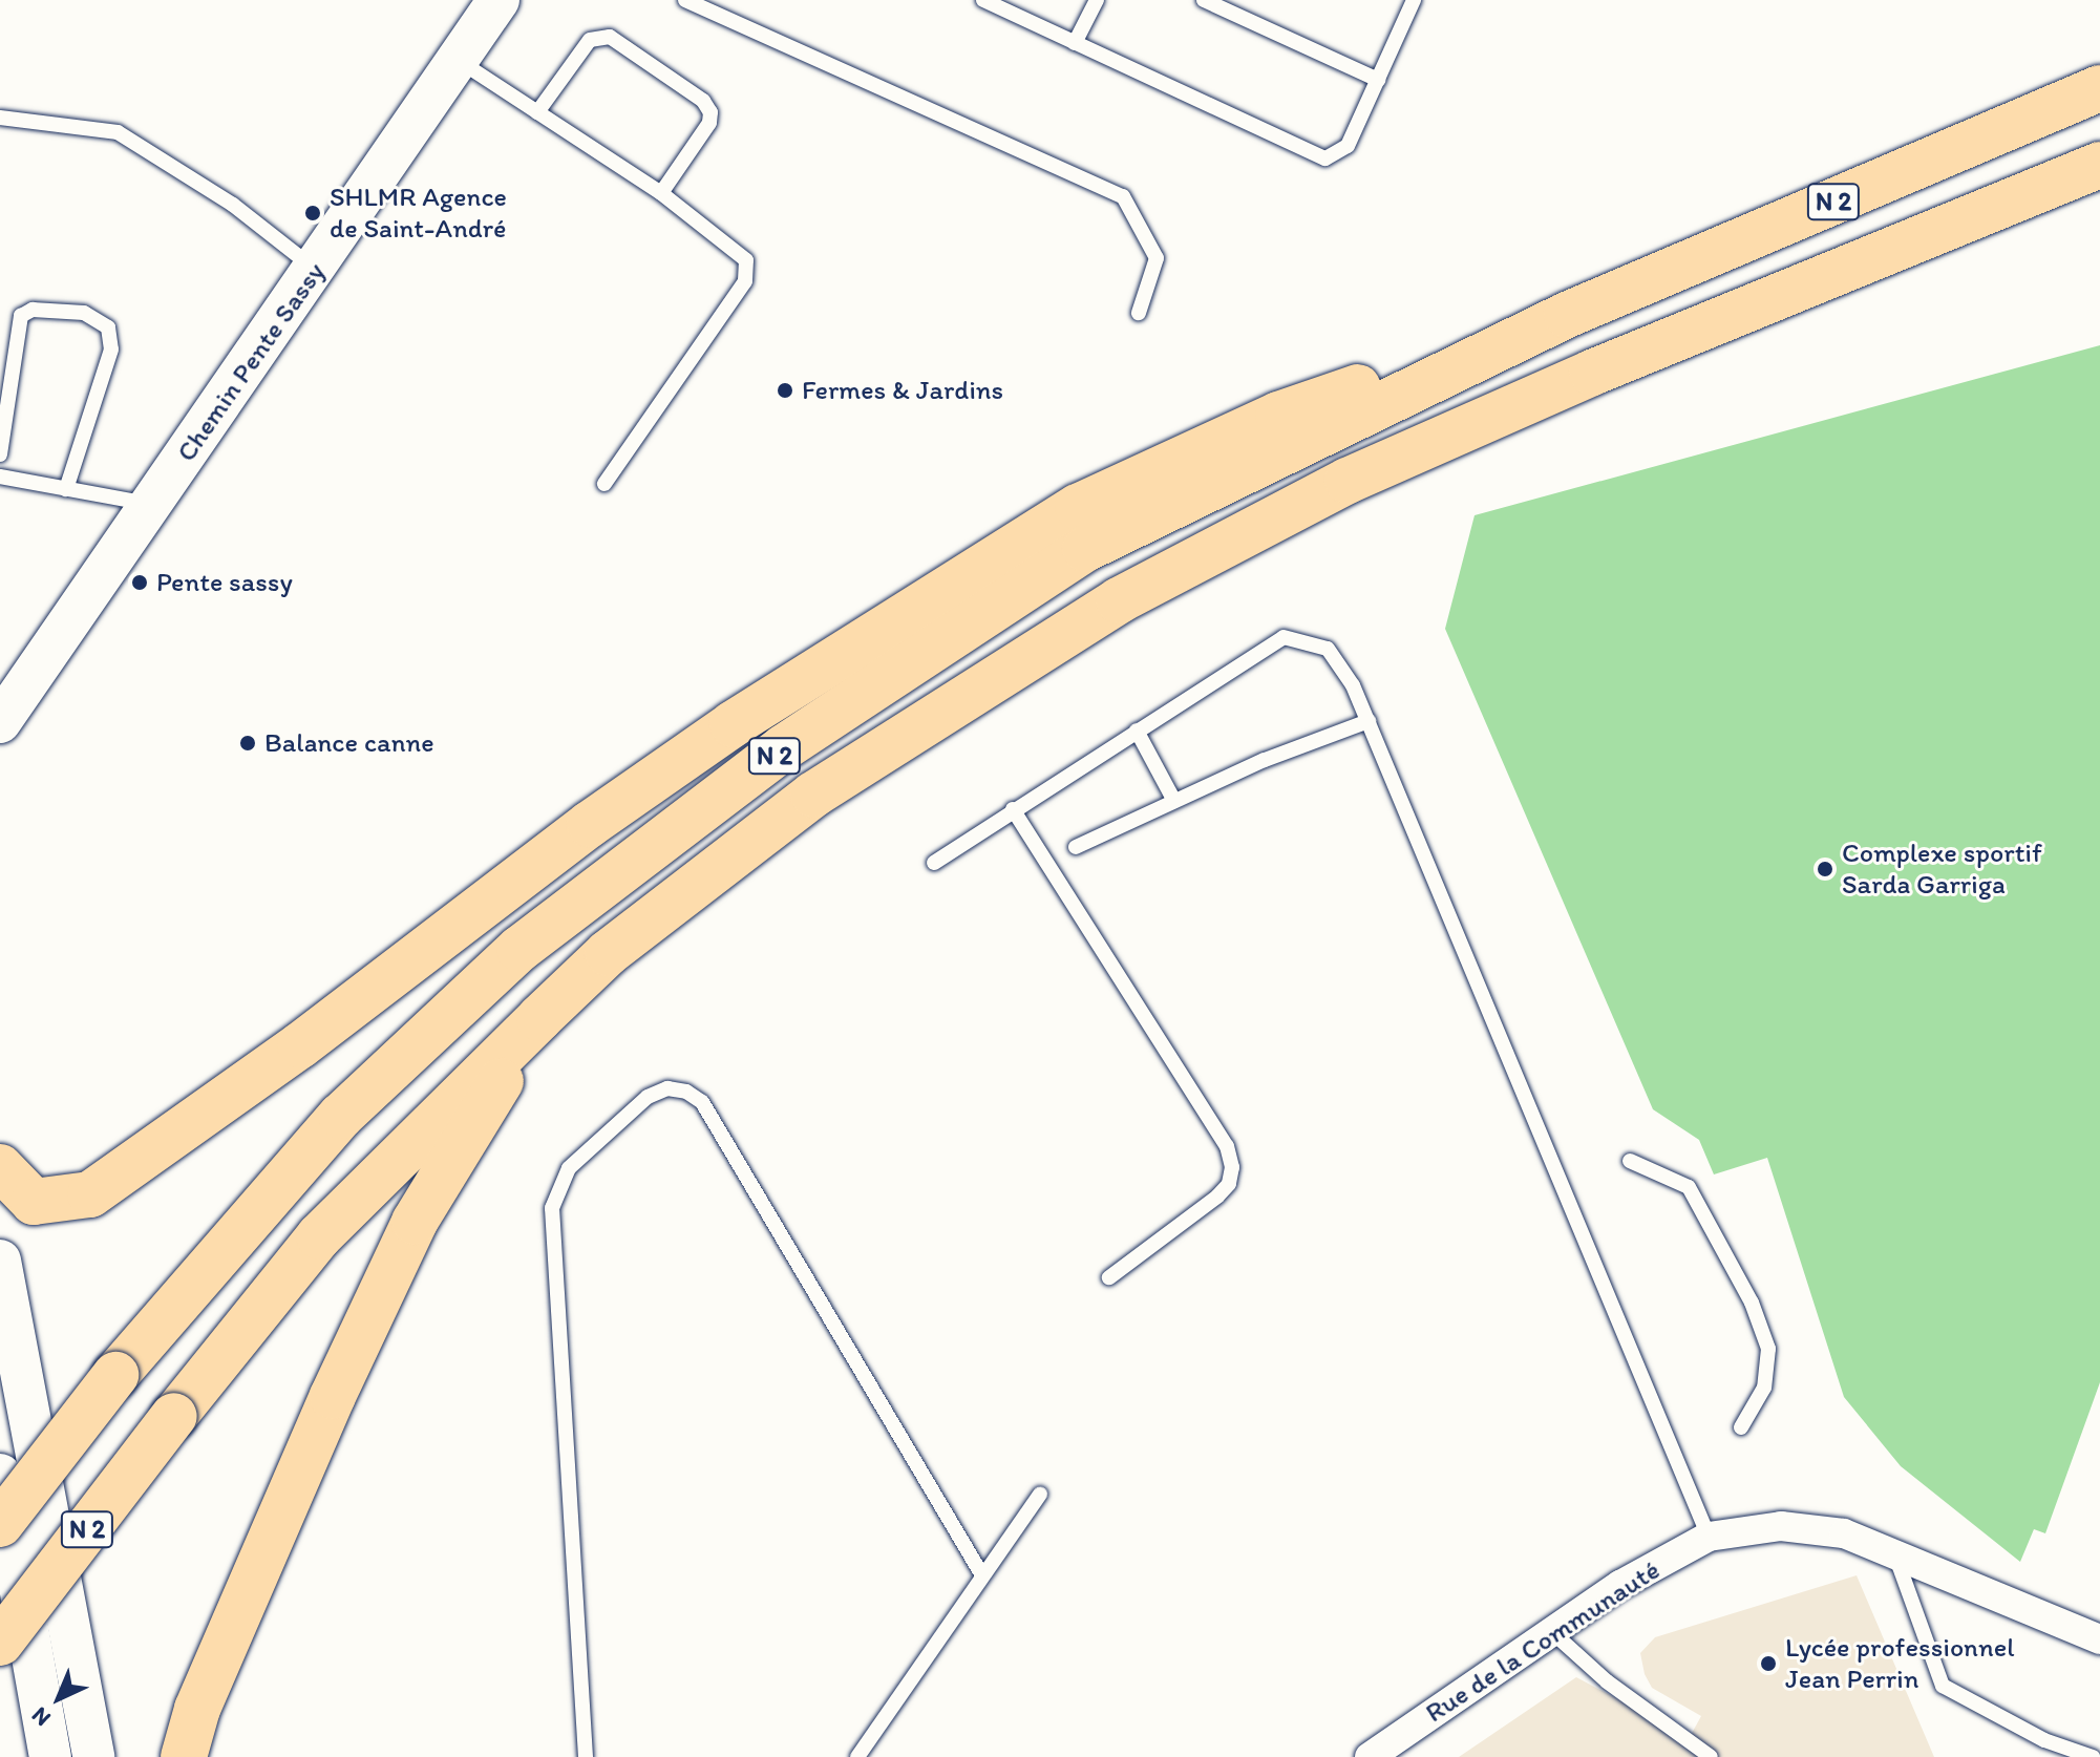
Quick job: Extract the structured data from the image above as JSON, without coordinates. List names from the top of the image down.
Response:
{
  "streets": {
    "highway": ["N 2"],
    "main road": ["Chemin Pente Sassy"],
    "street": ["Rue de la Communauté"]
  },
  "places": [
    "SHLMR Agence de Saint-André",
    "Fermes & Jardins",
    "Pente sassy",
    "Balance canne",
    "Complexe sportif Sarda Garriga",
    "Lycée professionnel Jean Perrin"
  ],
  "north": "bottom left"
}
